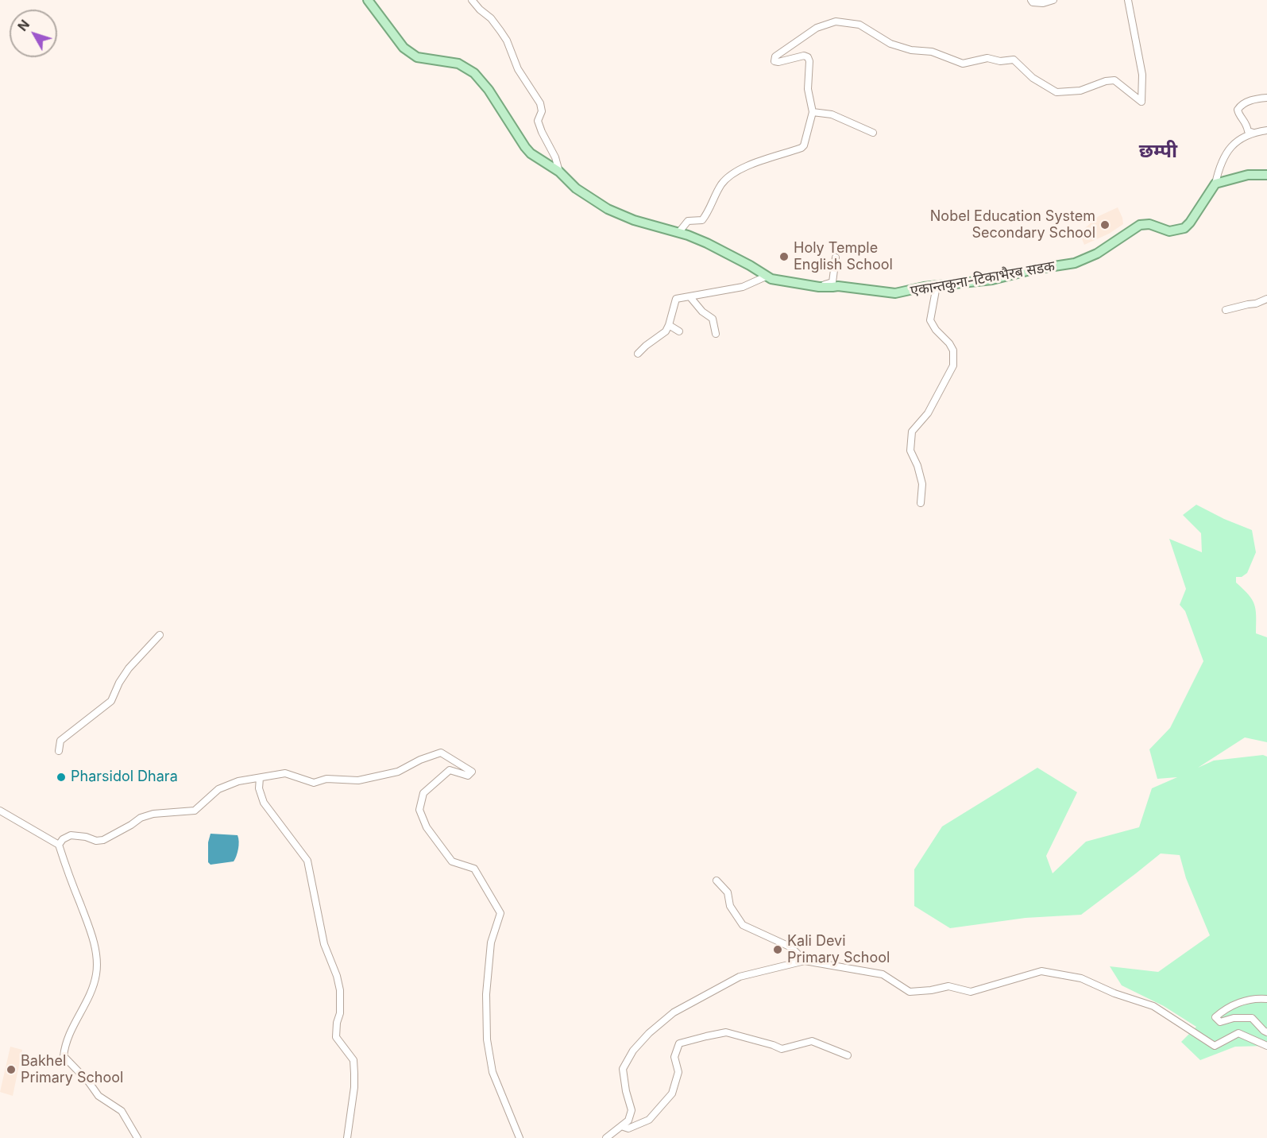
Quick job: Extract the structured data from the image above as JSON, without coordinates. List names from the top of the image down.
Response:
{
  "streets": {
    "main road": ["एकान्तकुना-टिकाभैरब सडक"]
  },
  "districts": ["छम्पी"],
  "places": [
    "Nobel Education System Secondary School",
    "Holy Temple English School",
    "Pharsidol Dhara",
    "Kali Devi Primary School",
    "Bakhel Primary School"
  ],
  "north": "top left"
}
